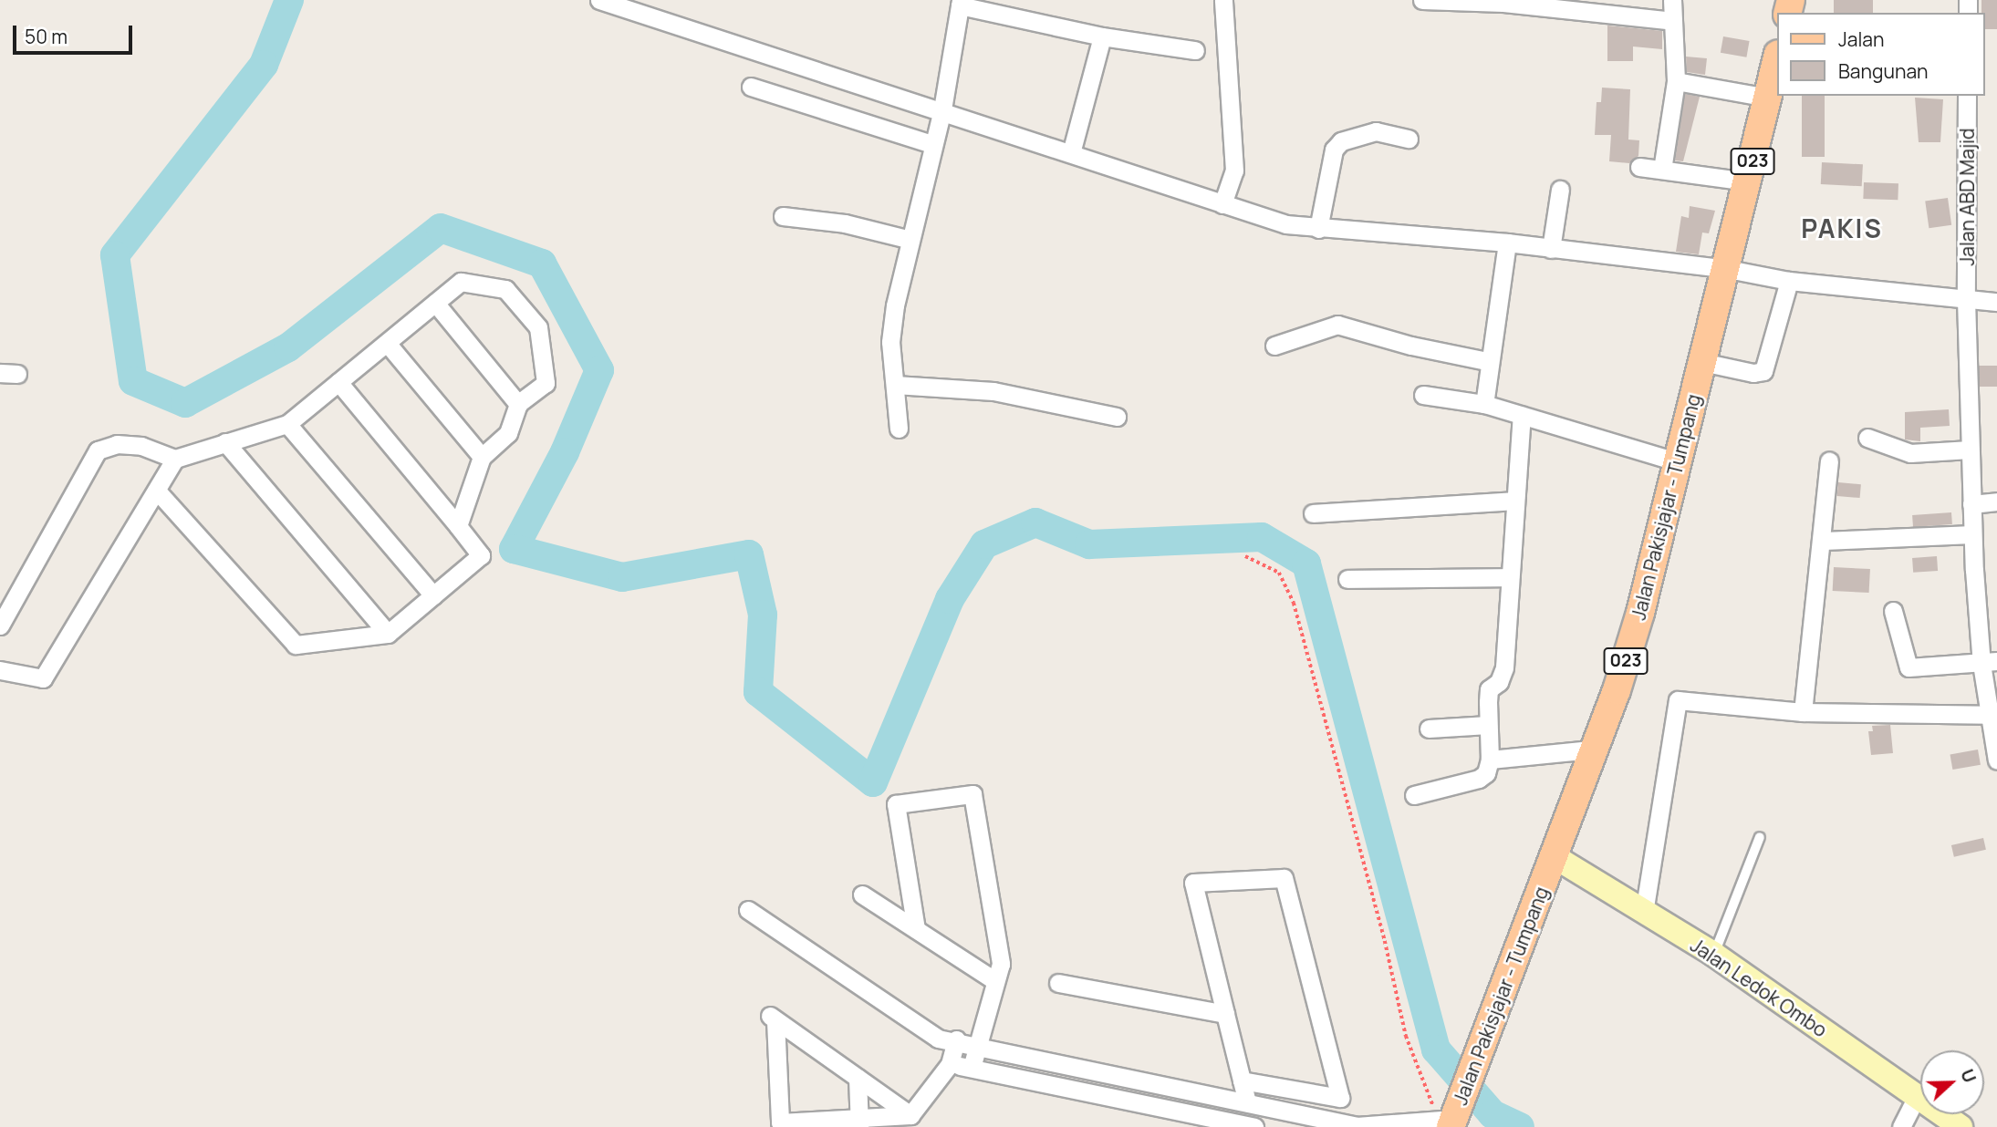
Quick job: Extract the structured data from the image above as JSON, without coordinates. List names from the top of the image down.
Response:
{
  "streets": {
    "main road": ["023", "Jalan Pakisjajar - Tumpang"],
    "street": ["Jalan ABD Majid", "Jalan Ledok Ombo"]
  },
  "crossings": [
    ["Jalan Pakisjajar - Tumpang", "Jalan Ledok Ombo"]
  ],
  "districts": ["PAKIS"],
  "legend": ["Jalan", "Bangunan"],
  "scale_bar": "50 m",
  "north": "right"
}
